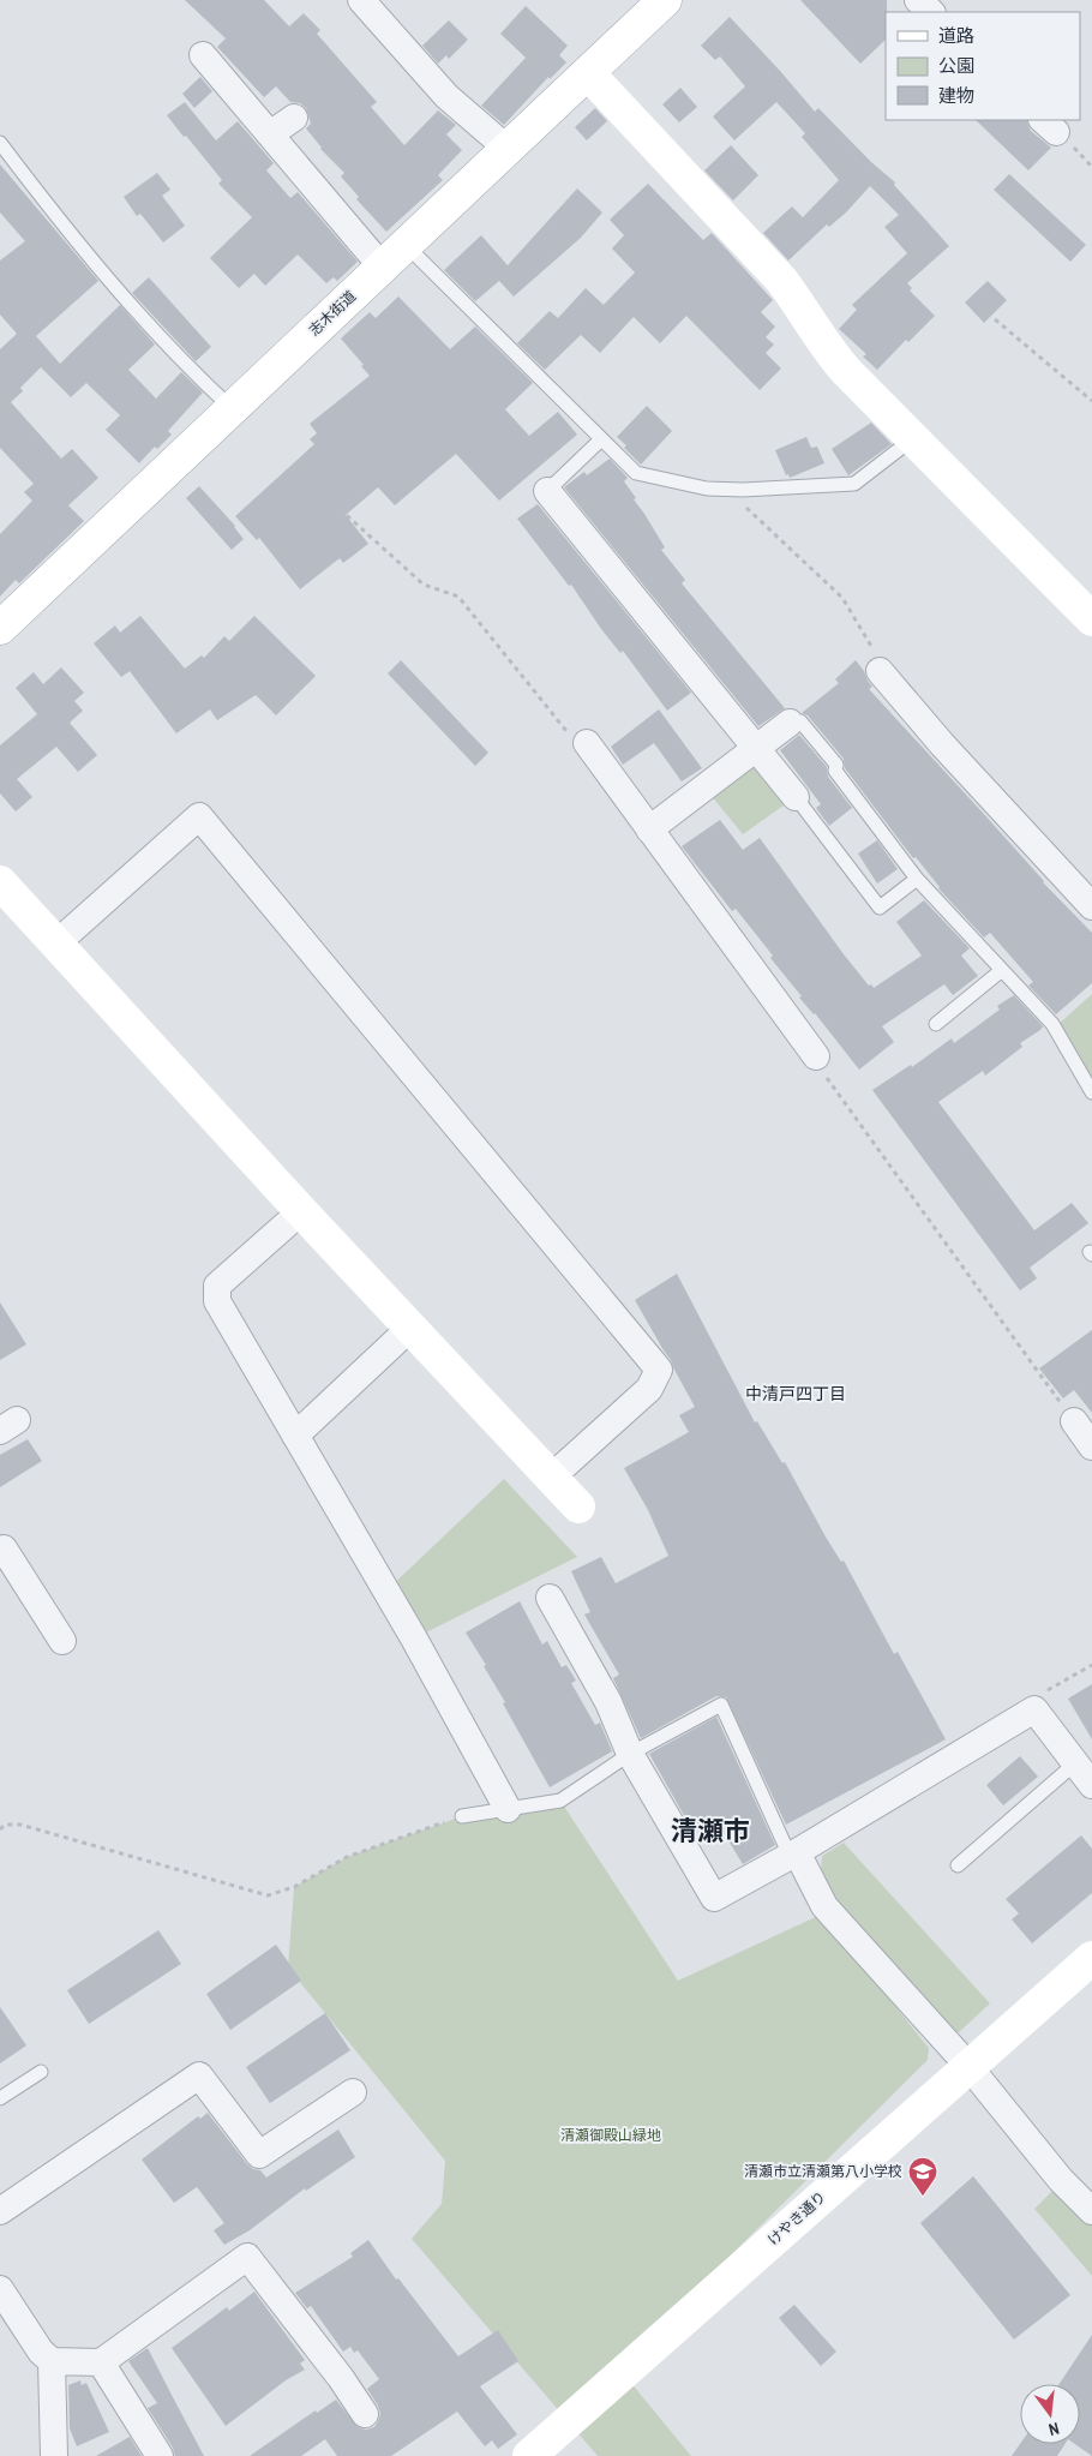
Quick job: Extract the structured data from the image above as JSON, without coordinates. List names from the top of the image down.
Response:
{
  "streets": {
    "street": ["志木街道", "けやき通り"]
  },
  "districts": ["中清戸四丁目", "清瀬市"],
  "parks": ["清瀬御殿山緑地"],
  "places": {
    "school or university": ["清瀬市立清瀬第八小学校"]
  },
  "legend": ["道路", "公園", "建物"],
  "north": "bottom"
}
